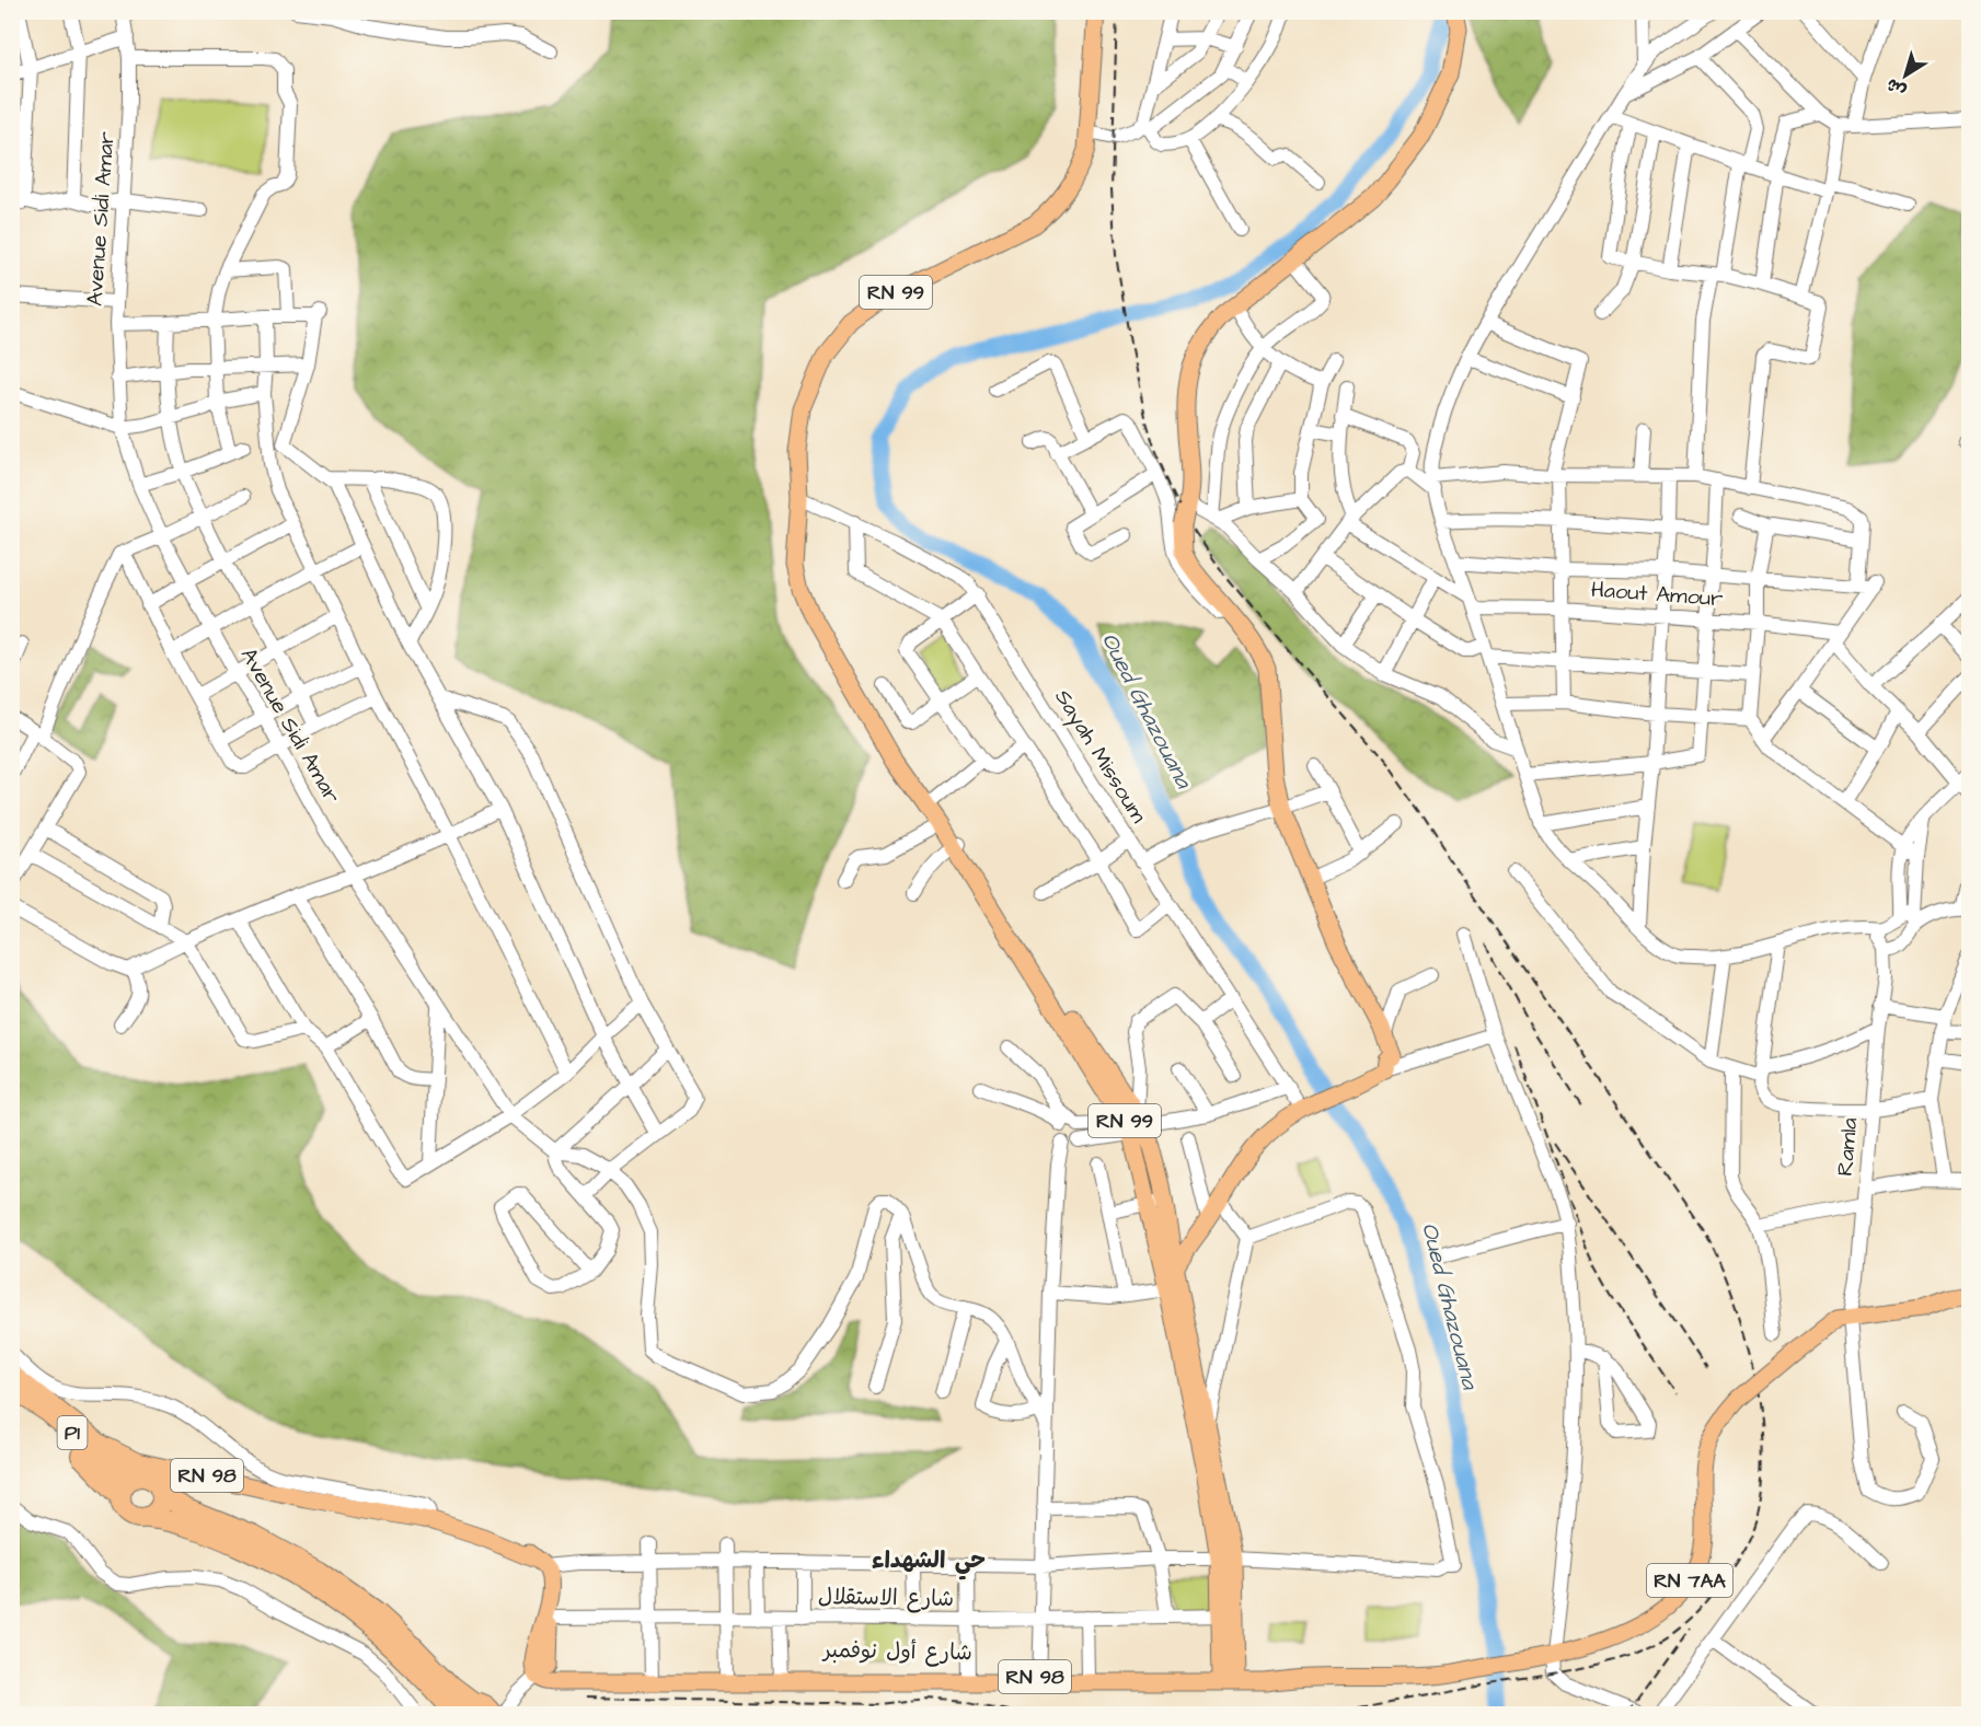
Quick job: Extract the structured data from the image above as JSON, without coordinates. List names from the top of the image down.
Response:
{
  "streets": {
    "highway": ["P1"],
    "main road": [
      "RN 99",
      "RN 98",
      "RN 7AA",
      "شارع أول نوفمبر"
    ],
    "street": [
      "Avenue Sidi Amar",
      "Haout Amour",
      "Sayah Missoum",
      "Ramla",
      "شارع الاستقلال"
    ]
  },
  "crossings": [
    ["RN 99", "Sayah Missoum"],
    ["RN 99", "RN 98"],
    ["RN 99", "شارع الاستقلال"],
    ["RN 99", "شارع أول نوفمبر"],
    ["Ramla", "RN 7AA"],
    ["RN 98", "RN 7AA"],
    ["RN 98", "شارع أول نوفمبر"]
  ],
  "districts": ["حي الشهداء"],
  "water": ["Oued Ghazouana"],
  "north": "bottom left"
}
